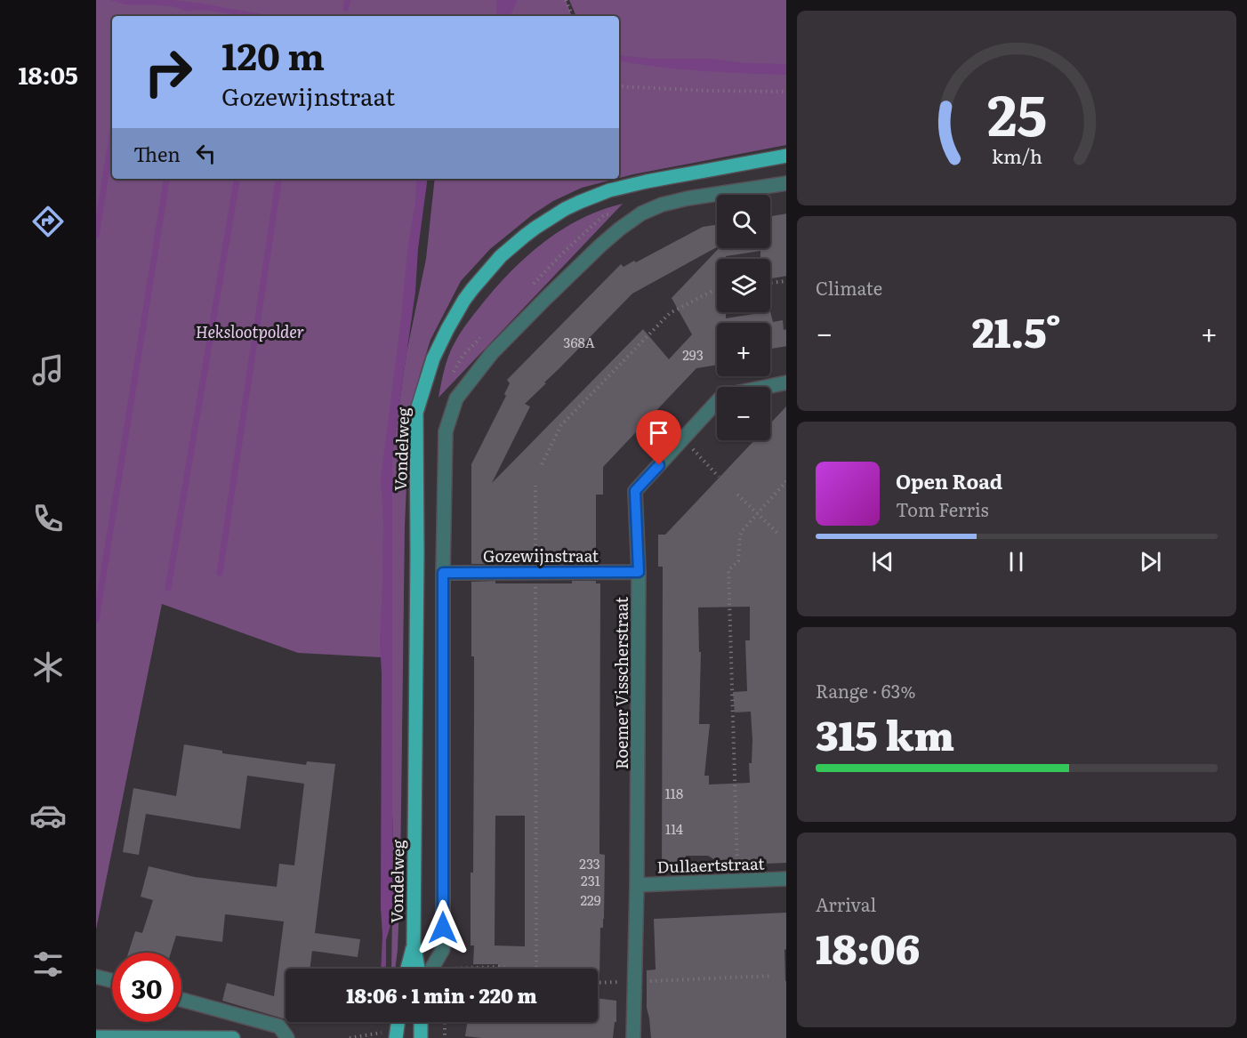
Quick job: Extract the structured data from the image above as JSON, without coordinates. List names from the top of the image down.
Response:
{
  "streets": {
    "main road": ["Vondelweg"],
    "street": ["Gozewijnstraat", "Roemer Visscherstraat", "Dullaertstraat"]
  },
  "crossings": [
    ["Gozewijnstraat", "Roemer Visscherstraat"],
    ["Roemer Visscherstraat", "Dullaertstraat"]
  ],
  "parks": ["Hekslootpolder"],
  "house_numbers": [
    "368A",
    "293",
    "118",
    "114",
    "233",
    "231",
    "229"
  ],
  "page": {
    "tabs": "18:05",
    "turn": ["120 m", "Gozewijnstraat"],
    "then": "Then",
    "map_buttons": ["+", "−"],
    "tile": [
      "Climate",
      ["Range · 63%", "315 km"],
      ["Arrival", "18:06"]
    ],
    "heat": ["−", "21.5°", "+"],
    "song": ["Open Road", "Tom Ferris"],
    "limit": "30",
    "trip": "18:06 · 1 min · 220 m",
    "gauge": ["25", "km/h"]
  }
}
